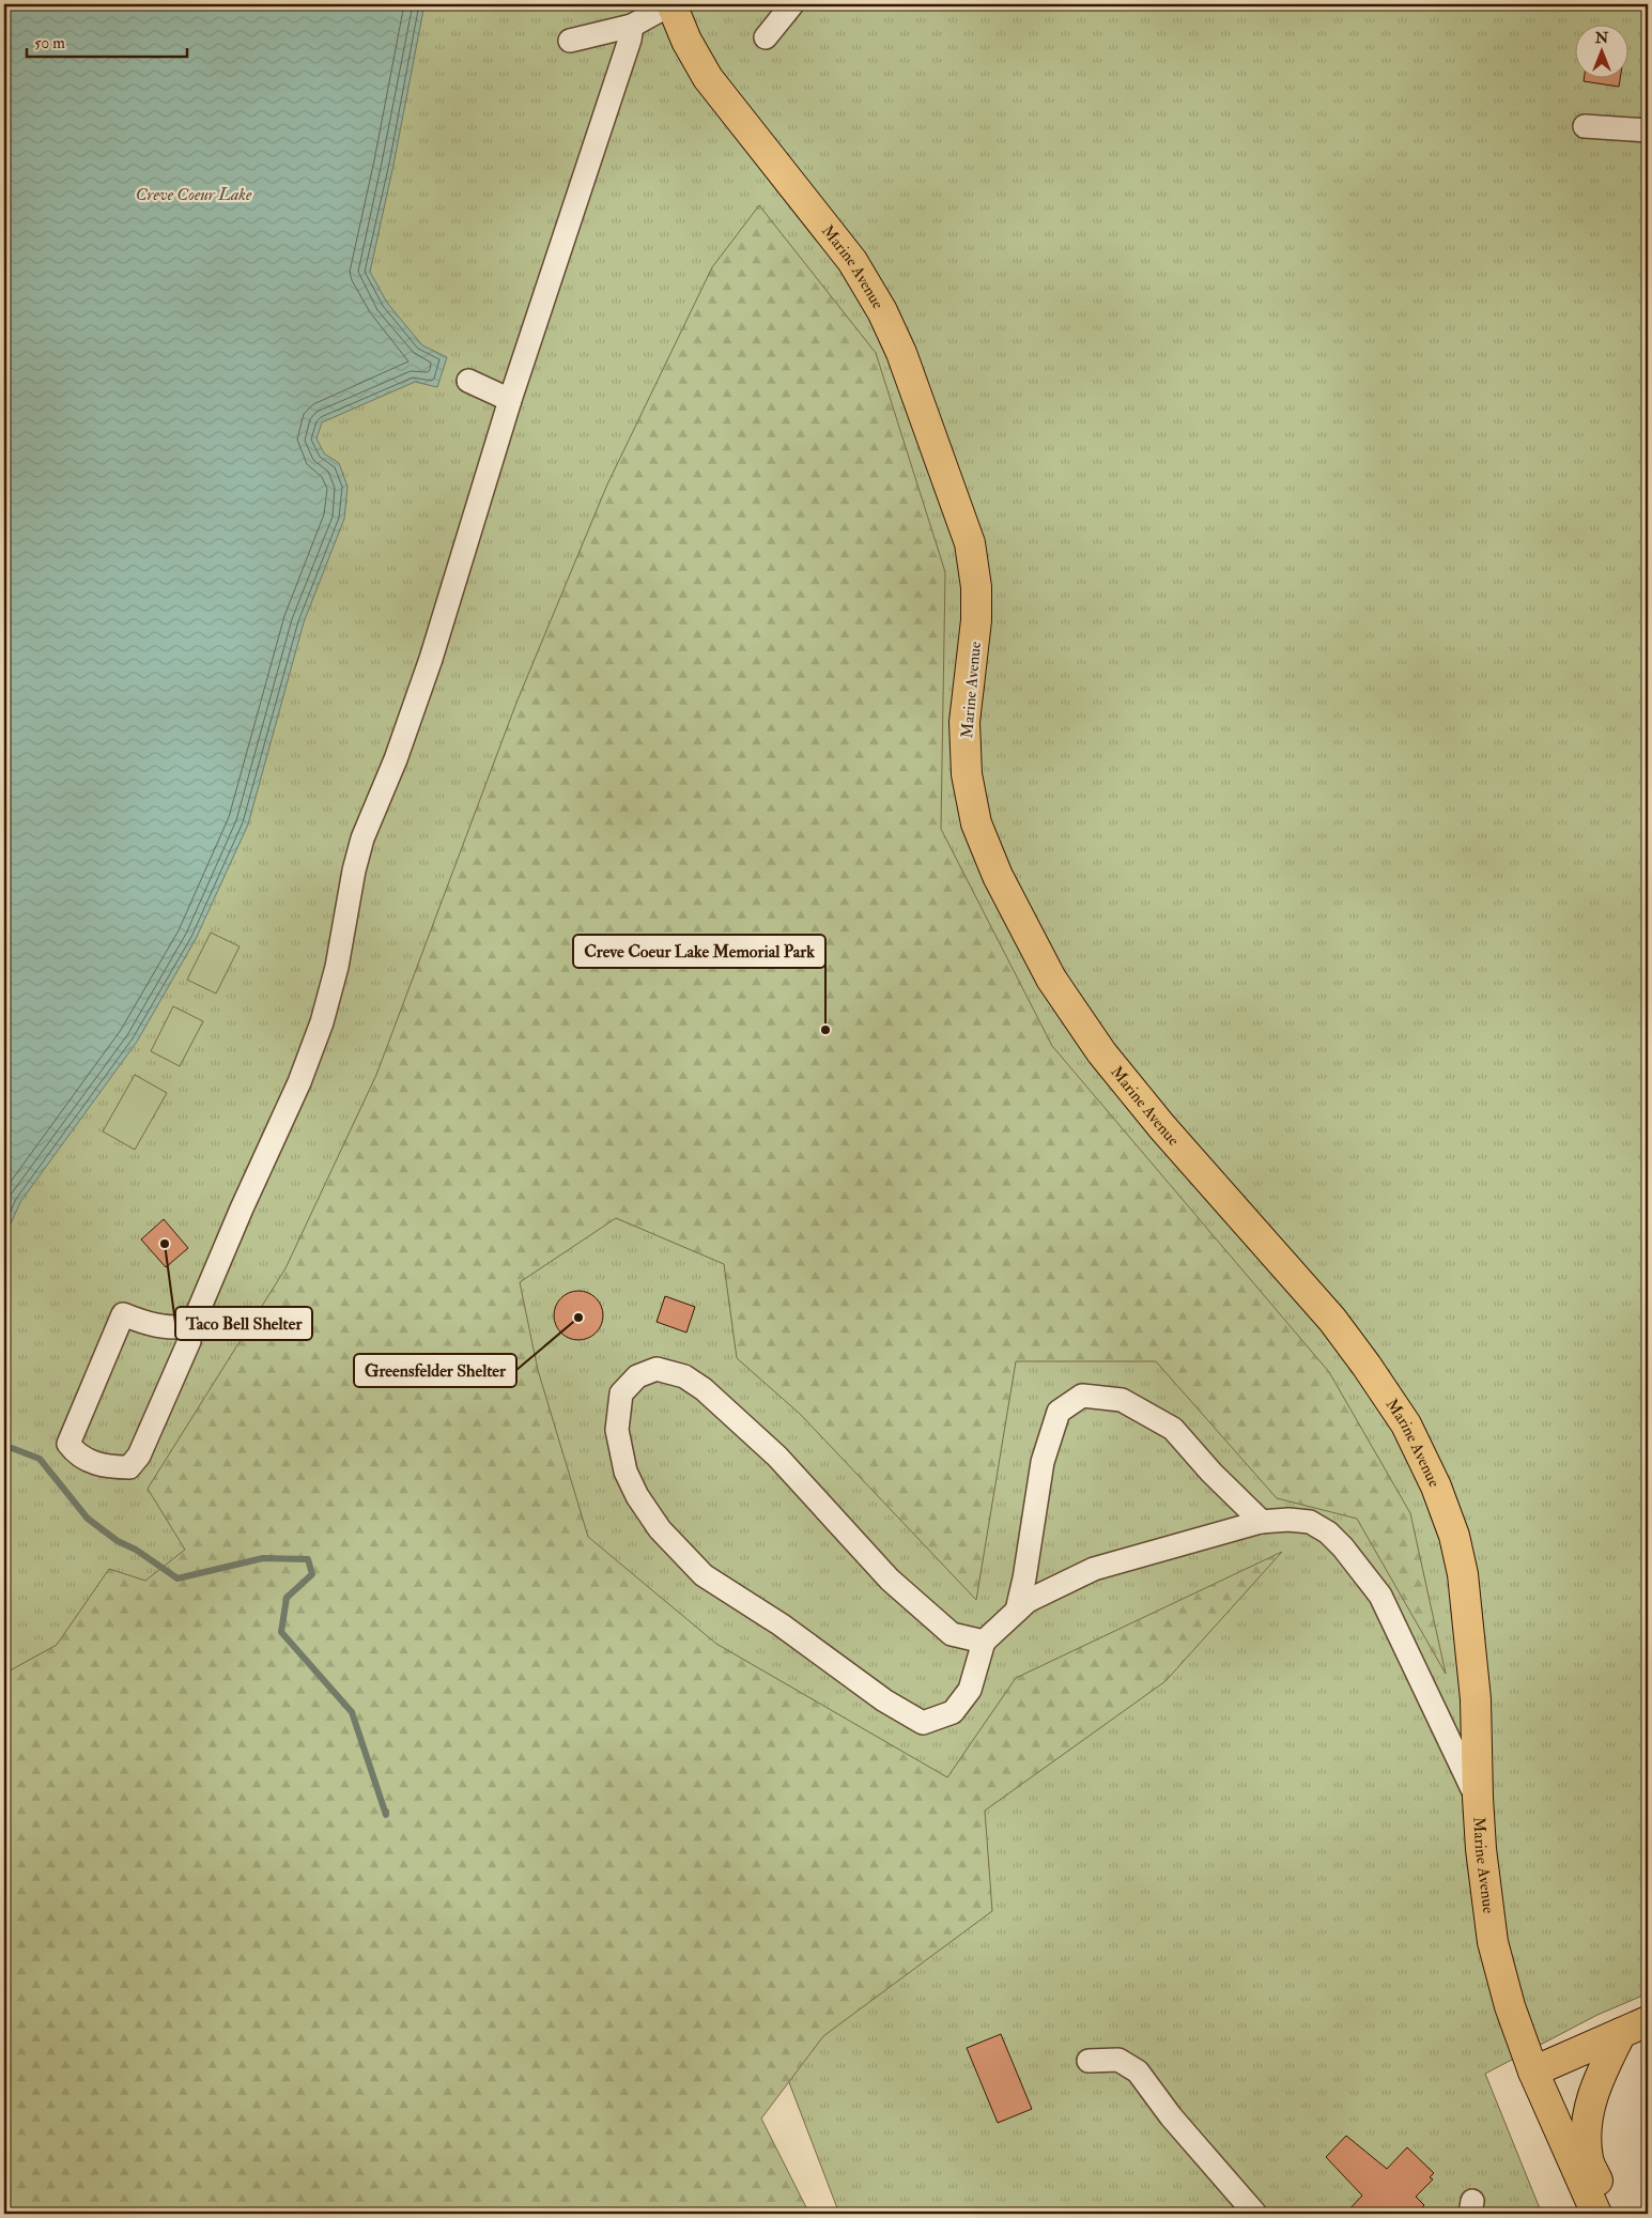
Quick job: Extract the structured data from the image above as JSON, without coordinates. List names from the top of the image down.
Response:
{
  "streets": {
    "main road": ["Marine Avenue"]
  },
  "water": ["Creve Coeur Lake"],
  "places": ["Creve Coeur Lake Memorial Park", "Taco Bell Shelter", "Greensfelder Shelter"],
  "scale_bar": "50 m",
  "north": "top"
}
